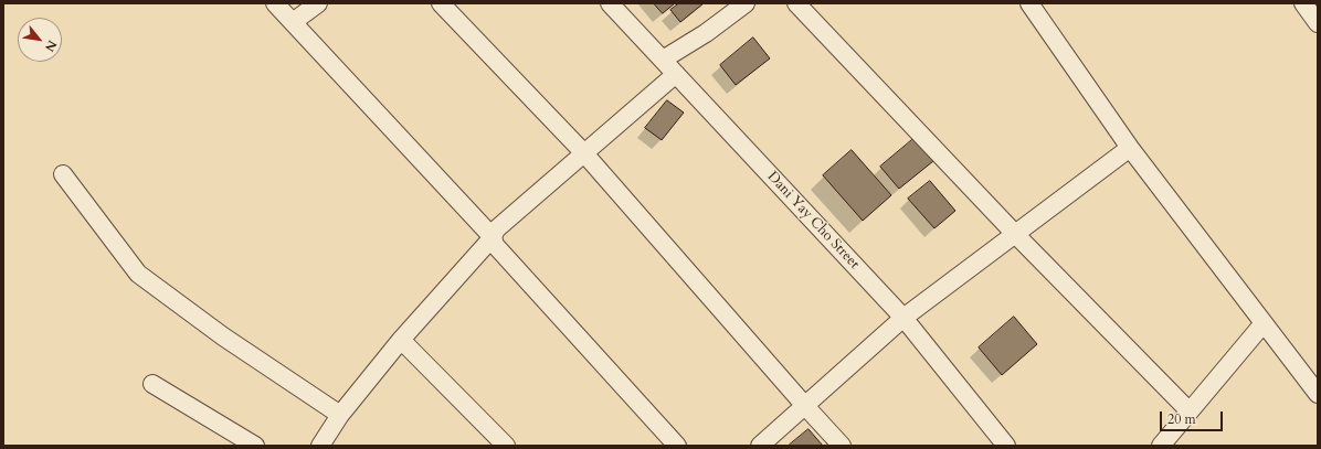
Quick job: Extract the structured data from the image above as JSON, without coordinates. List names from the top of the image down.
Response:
{
  "streets": {
    "street": ["Dani Yay Cho Street"]
  },
  "scale_bar": "20 m",
  "north": "bottom right"
}
